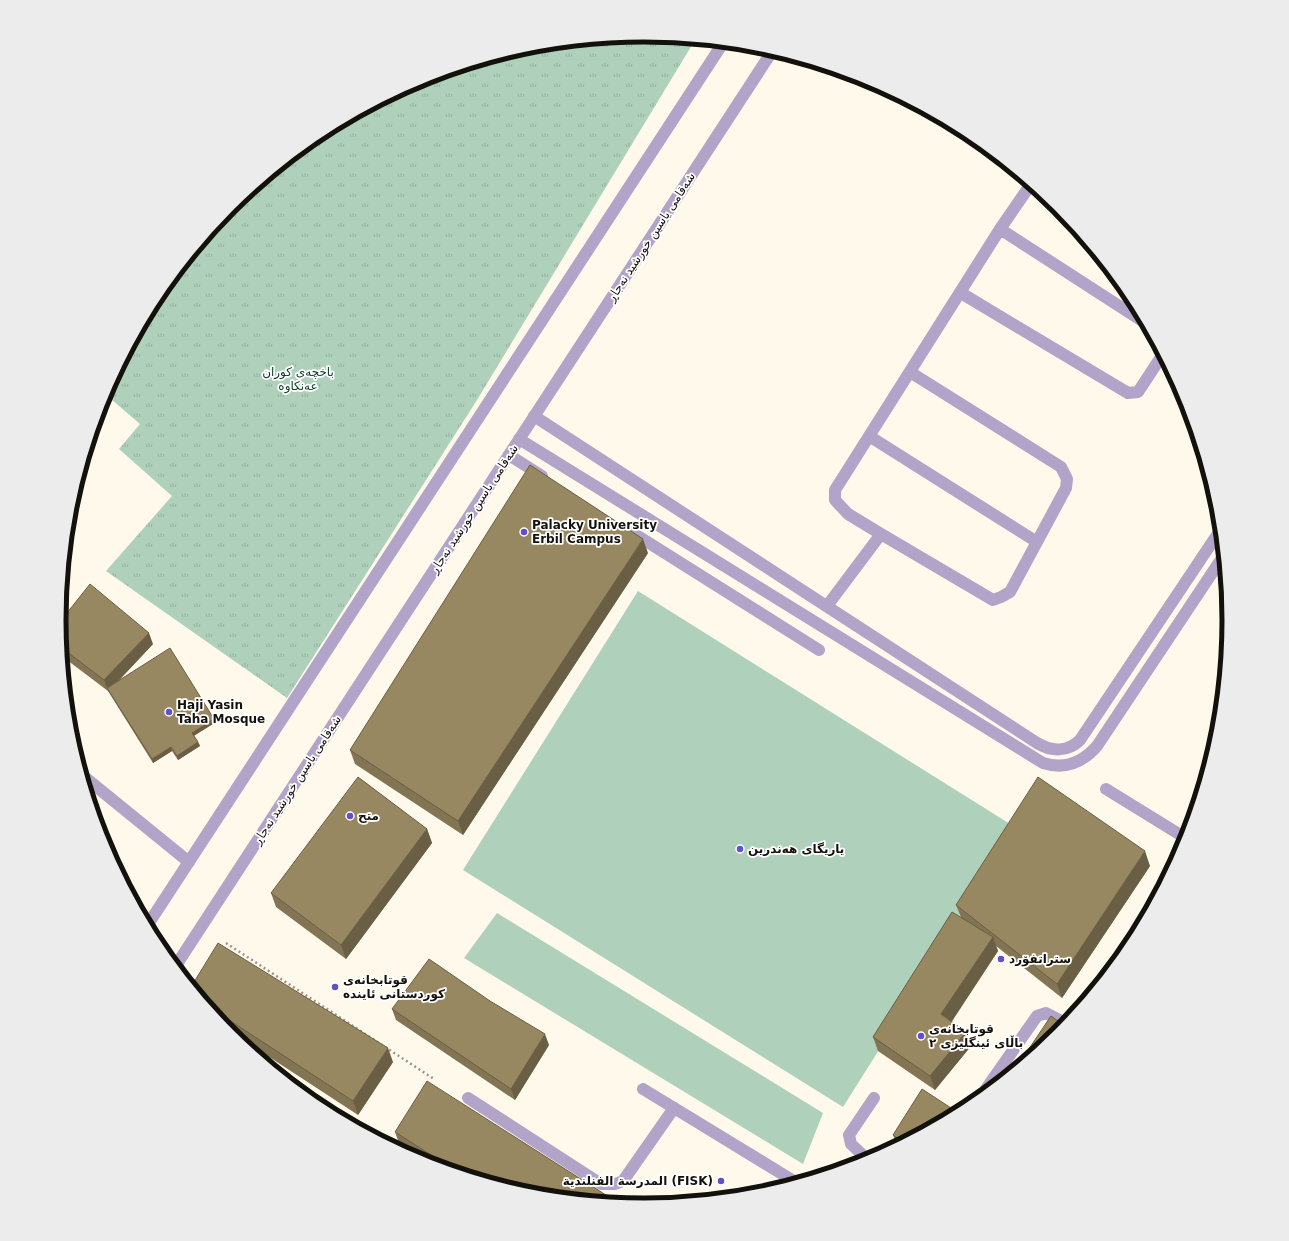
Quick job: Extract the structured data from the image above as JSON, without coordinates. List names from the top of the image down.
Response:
{
  "streets": {
    "street": ["شەقامی یاسین خورشید نەجاڕ"]
  },
  "parks": ["باخچەی کوران عەنکاوە"],
  "places": [
    "Palacky University Erbil Campus",
    "Haji Yasin Taha Mosque",
    "متح",
    "یاریگای هەندرین",
    "ستراتفۆرد",
    "قوتابخانەی کوردستانی ئایندە",
    "قوتابخانەی باڵای ئینگلیزی ۲",
    "المدرسة الفنلندية (FISK)"
  ]
}
